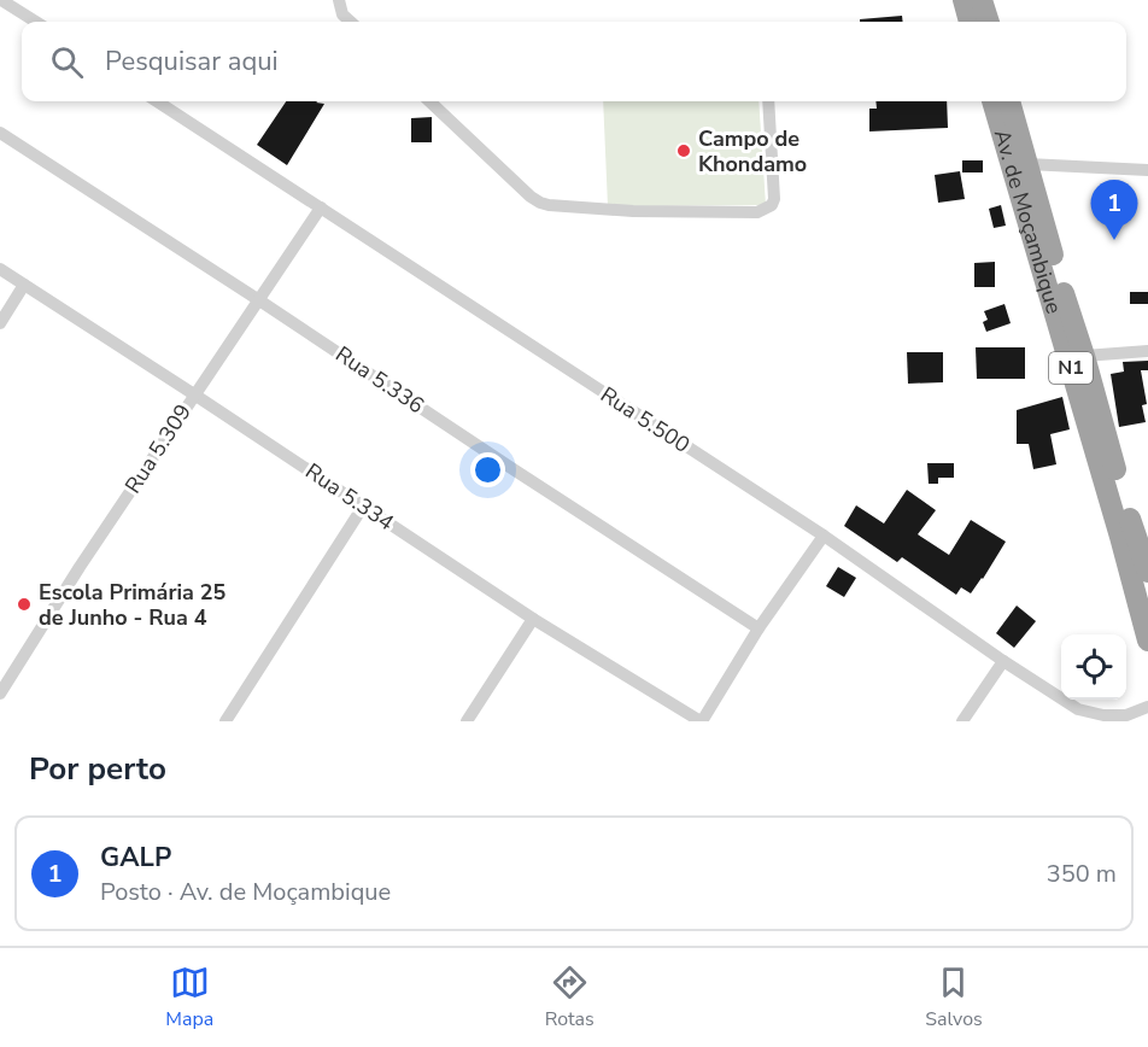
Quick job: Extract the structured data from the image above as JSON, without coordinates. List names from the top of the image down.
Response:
{
  "streets": {
    "highway": ["Av. de Moçambique", "N1"],
    "street": [
      "Rua 5.336",
      "Rua 5.500",
      "Rua 5.309",
      "Rua 5.334"
    ]
  },
  "crossings": [
    ["Rua 5.336", "Rua 5.309"],
    ["Rua 5.500", "Rua 5.309"],
    ["Rua 5.309", "Rua 5.334"]
  ],
  "places": ["Campo de Khondamo", "Escola Primária 25 de Junho - Rua 4"],
  "page": {
    "search": "Pesquisar aqui",
    "pins": "1",
    "heading": "Por perto",
    "list": [
      {
        "mark": "1",
        "name": "GALP",
        "note": "Posto · Av. de Moçambique",
        "value": "350 m"
      }
    ],
    "nav": ["Mapa", "Rotas", "Salvos"]
  }
}
